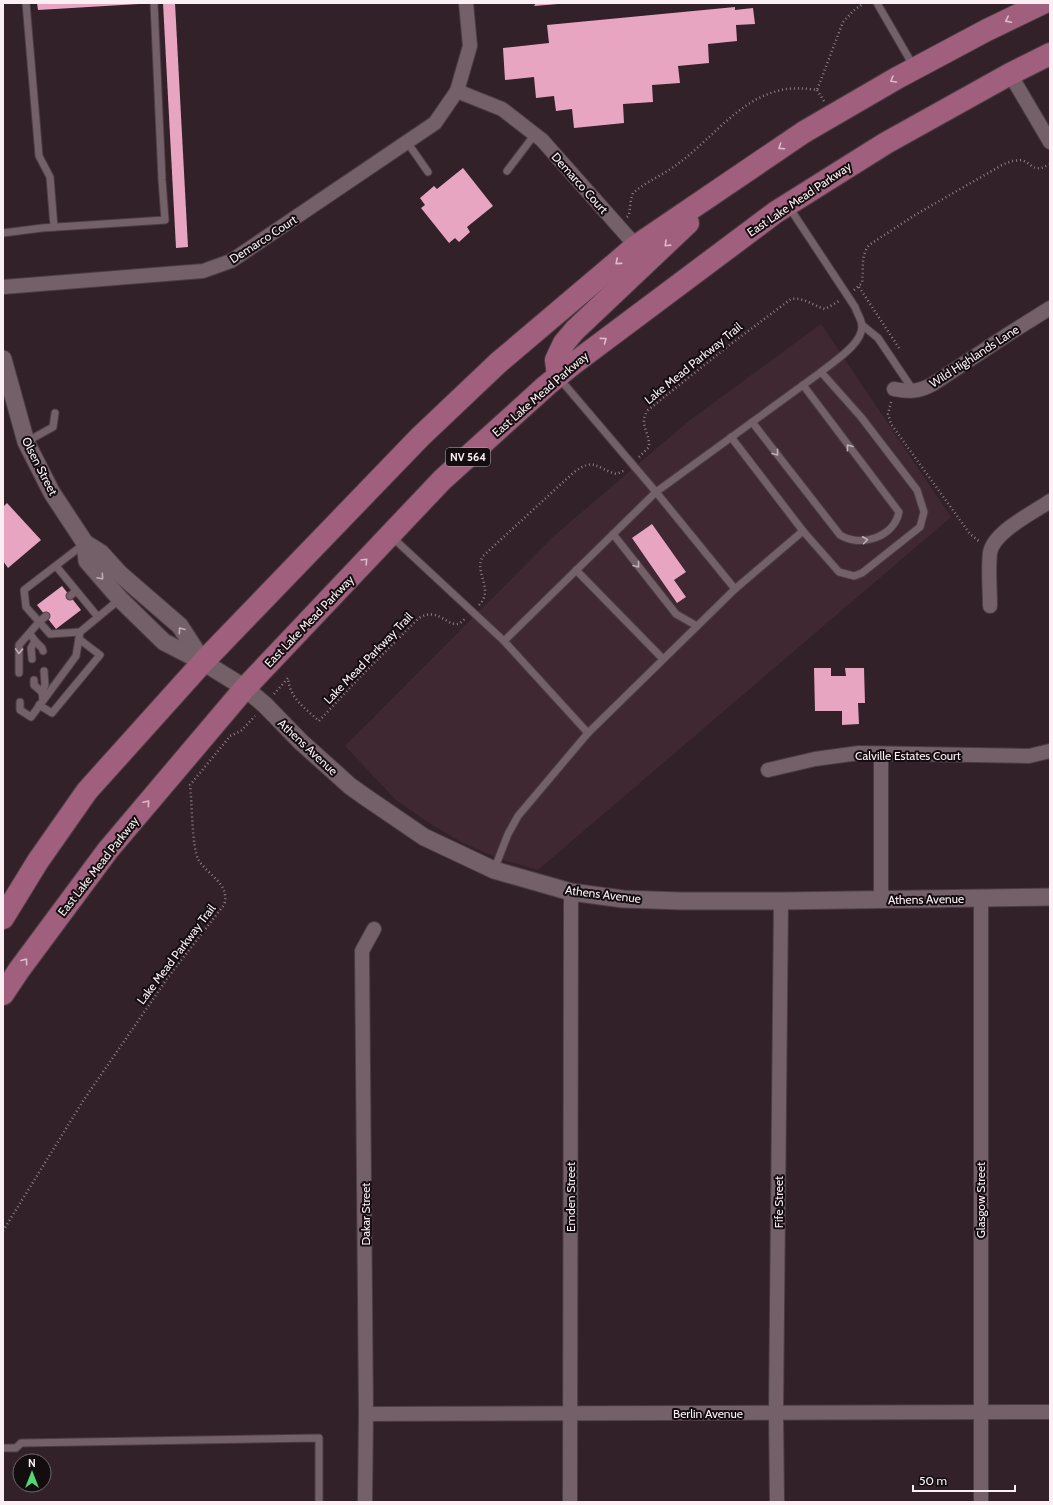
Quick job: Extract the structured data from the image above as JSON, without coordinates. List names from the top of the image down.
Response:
{
  "streets": {
    "main road": ["East Lake Mead Parkway", "NV 564"],
    "street": [
      "Demarco Court",
      "Wild Highlands Lane",
      "Olsen Street",
      "Athens Avenue",
      "Calville Estates Court",
      "Emden Street",
      "Glasgow Street",
      "Fife Street",
      "Dakar Street",
      "Berlin Avenue"
    ],
    "path": ["Lake Mead Parkway Trail"]
  },
  "crossings": [
    ["East Lake Mead Parkway", "Athens Avenue"],
    ["Lake Mead Parkway Trail", "Athens Avenue"],
    ["Olsen Street", "Athens Avenue"],
    ["Athens Avenue", "Emden Street"],
    ["Athens Avenue", "Glasgow Street"],
    ["Athens Avenue", "Fife Street"],
    ["Emden Street", "Berlin Avenue"],
    ["Glasgow Street", "Berlin Avenue"],
    ["Fife Street", "Berlin Avenue"],
    ["Dakar Street", "Berlin Avenue"]
  ],
  "scale_bar": "50 m",
  "north": "top"
}
